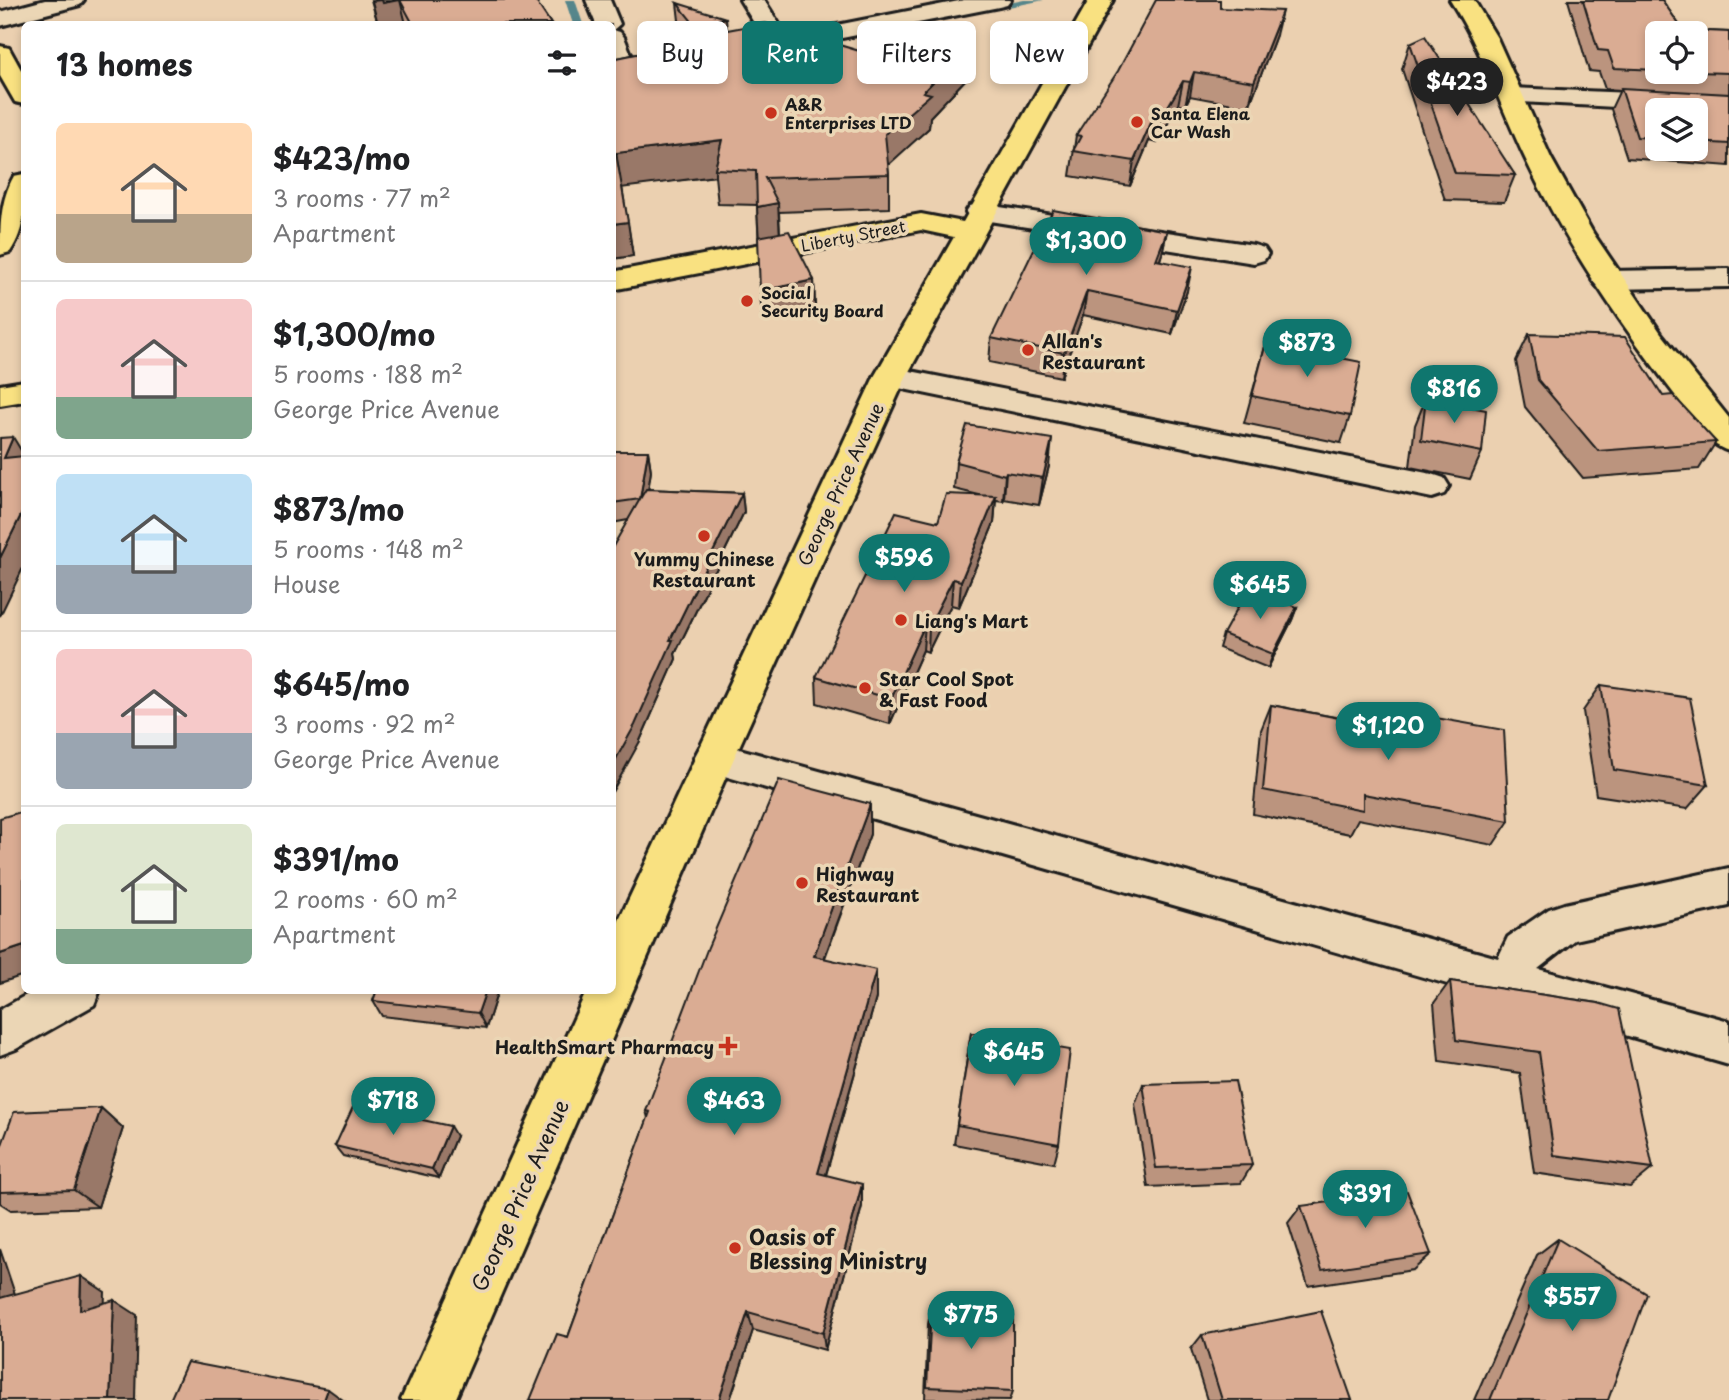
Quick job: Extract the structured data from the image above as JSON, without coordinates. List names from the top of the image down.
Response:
{
  "streets": {
    "main road": ["Liberty Street", "George Price Avenue"]
  },
  "crossings": [
    ["Liberty Street", "George Price Avenue"]
  ],
  "places": {
    "other": [
      "A&R Enterprises LTD",
      "Santa Elena Car Wash",
      "Social Security Board",
      "Allan's Restaurant",
      "Yummy Chinese Restaurant",
      "Liang's Mart",
      "Star Cool Spot & Fast Food",
      "Highway Restaurant",
      "Oasis of Blessing Ministry"
    ],
    "health": ["HealthSmart Pharmacy"]
  },
  "page": {
    "chip": [
      "Buy",
      "Rent",
      "Filters",
      "New"
    ],
    "heading": "13 homes",
    "price": [
      "$423",
      "$1,300",
      "$873",
      "$816",
      "$596",
      "$645",
      "$1,120",
      "$645",
      "$718",
      "$463",
      "$391",
      "$557",
      "$775"
    ],
    "list": [
      {
        "name": "$423/mo",
        "note": "3 rooms · 77 m² · Apartment"
      },
      {
        "name": "$1,300/mo",
        "note": "5 rooms · 188 m² · George Price Avenue"
      },
      {
        "name": "$873/mo",
        "note": "5 rooms · 148 m² · House"
      },
      {
        "name": "$645/mo",
        "note": "3 rooms · 92 m² · George Price Avenue"
      },
      {
        "name": "$391/mo",
        "note": "2 rooms · 60 m² · Apartment"
      }
    ]
  }
}
